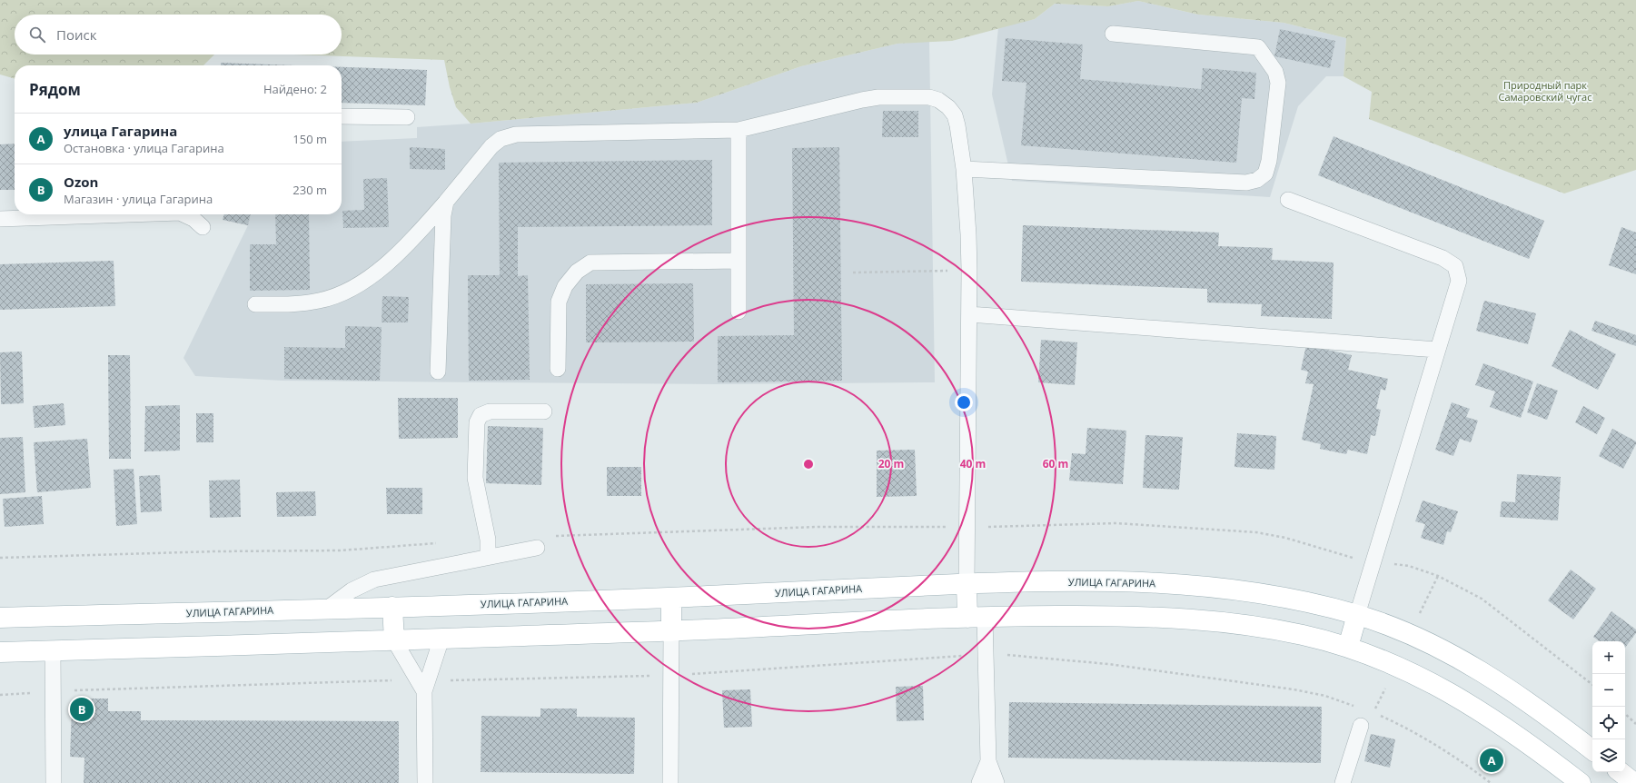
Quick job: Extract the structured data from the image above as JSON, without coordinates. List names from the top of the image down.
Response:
{
  "streets": {
    "main road": ["УЛИЦА ГАГАРИНА"]
  },
  "parks": ["Природный парк Самаровский чугас"],
  "page": {
    "search": "Поиск",
    "heading": ["Рядом", "Найдено: 2"],
    "list": [
      {
        "mark": "A",
        "name": "улица Гагарина",
        "note": "Остановка · улица Гагарина",
        "value": "150 m"
      },
      {
        "mark": "B",
        "name": "Ozon",
        "note": "Магазин · улица Гагарина",
        "value": "230 m"
      }
    ],
    "map_buttons": ["+", "−"],
    "pins": ["B", "A"]
  },
  "rings": ["20 m", "40 m", "60 m"]
}
